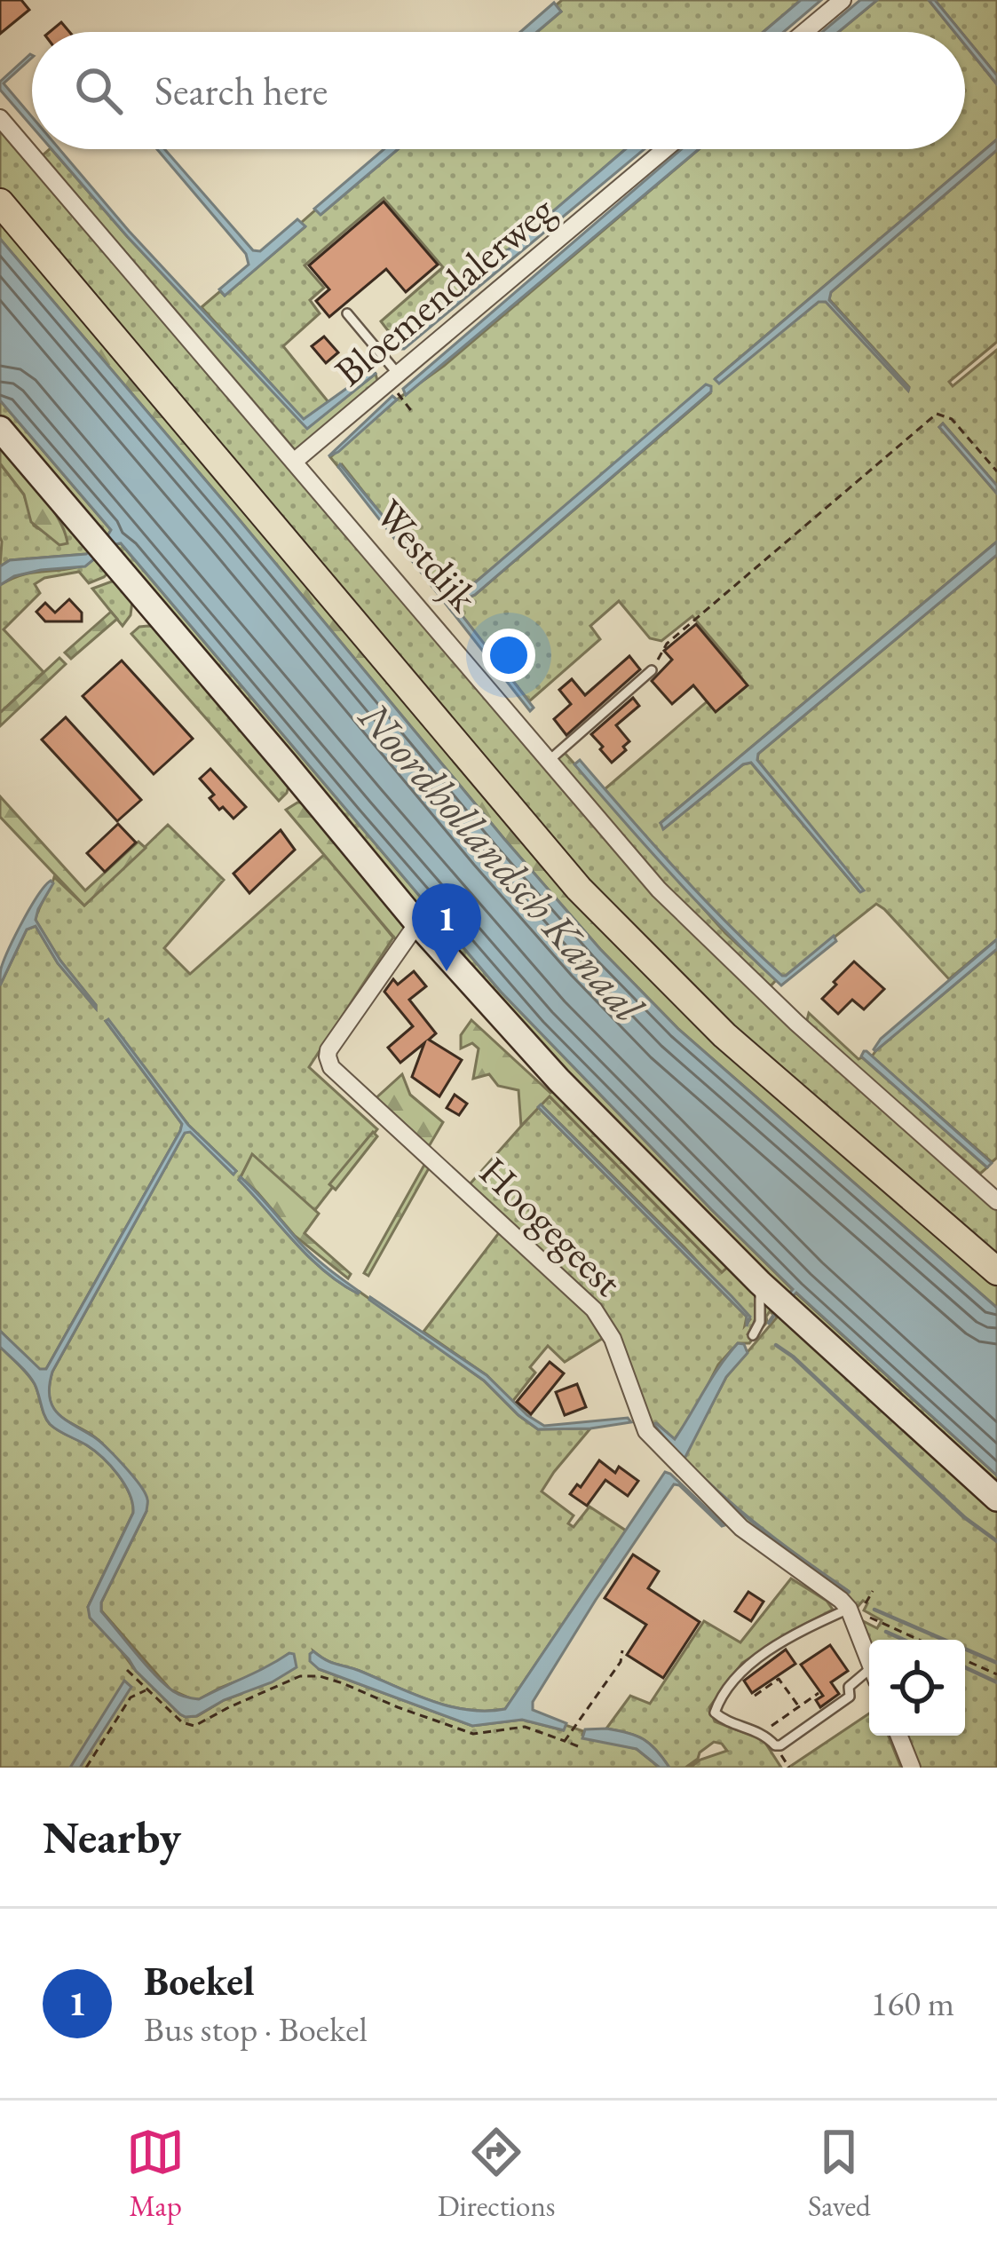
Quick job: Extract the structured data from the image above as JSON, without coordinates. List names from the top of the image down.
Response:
{
  "streets": {
    "street": ["Bloemendalerweg", "Westdijk", "Hoogegeest"]
  },
  "crossings": [
    ["Bloemendalerweg", "Westdijk"]
  ],
  "water": ["Noordhollandsch Kanaal"],
  "page": {
    "search": "Search here",
    "pins": "1",
    "heading": "Nearby",
    "list": [
      {
        "mark": "1",
        "name": "Boekel",
        "note": "Bus stop · Boekel",
        "value": "160 m"
      }
    ],
    "nav": ["Map", "Directions", "Saved"]
  }
}
